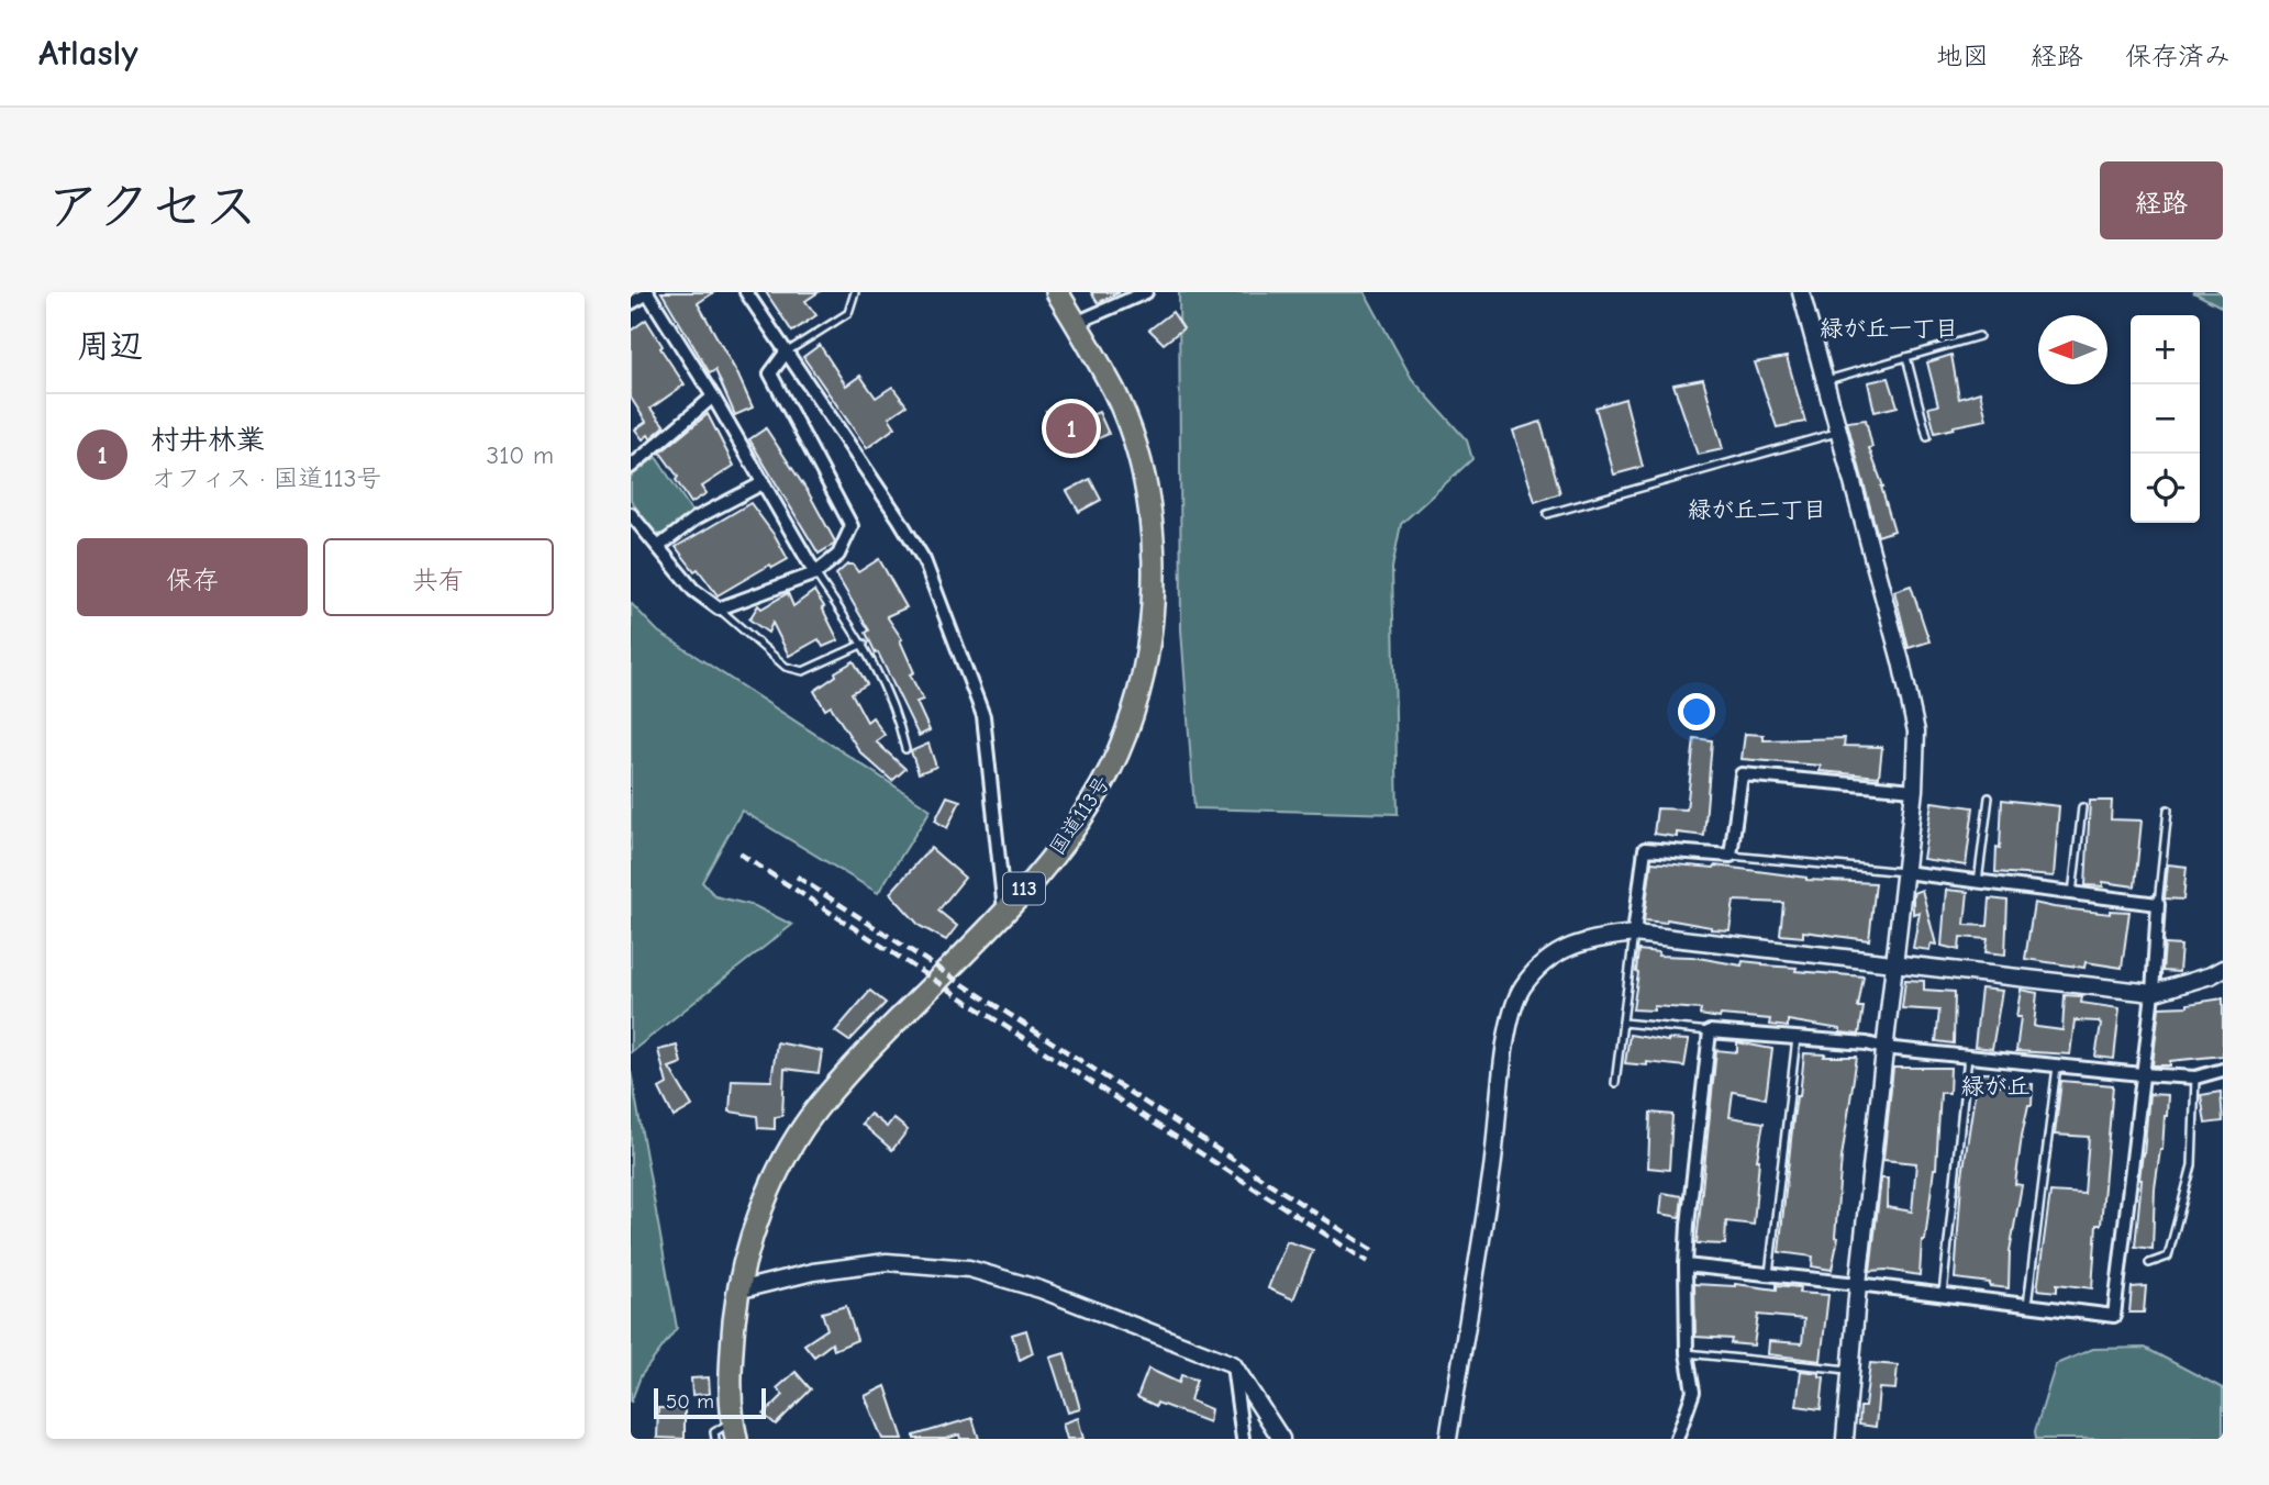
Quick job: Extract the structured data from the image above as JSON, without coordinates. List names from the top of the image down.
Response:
{
  "streets": {
    "highway": ["国道113号", "113"]
  },
  "districts": ["緑が丘一丁目", "緑が丘二丁目", "緑が丘"],
  "scale_bar": "50 m",
  "north": "left",
  "page": {
    "header": "Atlasly",
    "nav": ["地図", "経路", "保存済み"],
    "title": "アクセス",
    "buttons": [
      "経路",
      ["保存", "共有"]
    ],
    "heading": "周辺",
    "map_buttons": ["+", "−"],
    "list": [
      {
        "mark": "1",
        "name": "村井林業",
        "note": "オフィス · 国道113号",
        "value": "310 m"
      }
    ],
    "pins": "1",
    "scale": "50 m"
  }
}
